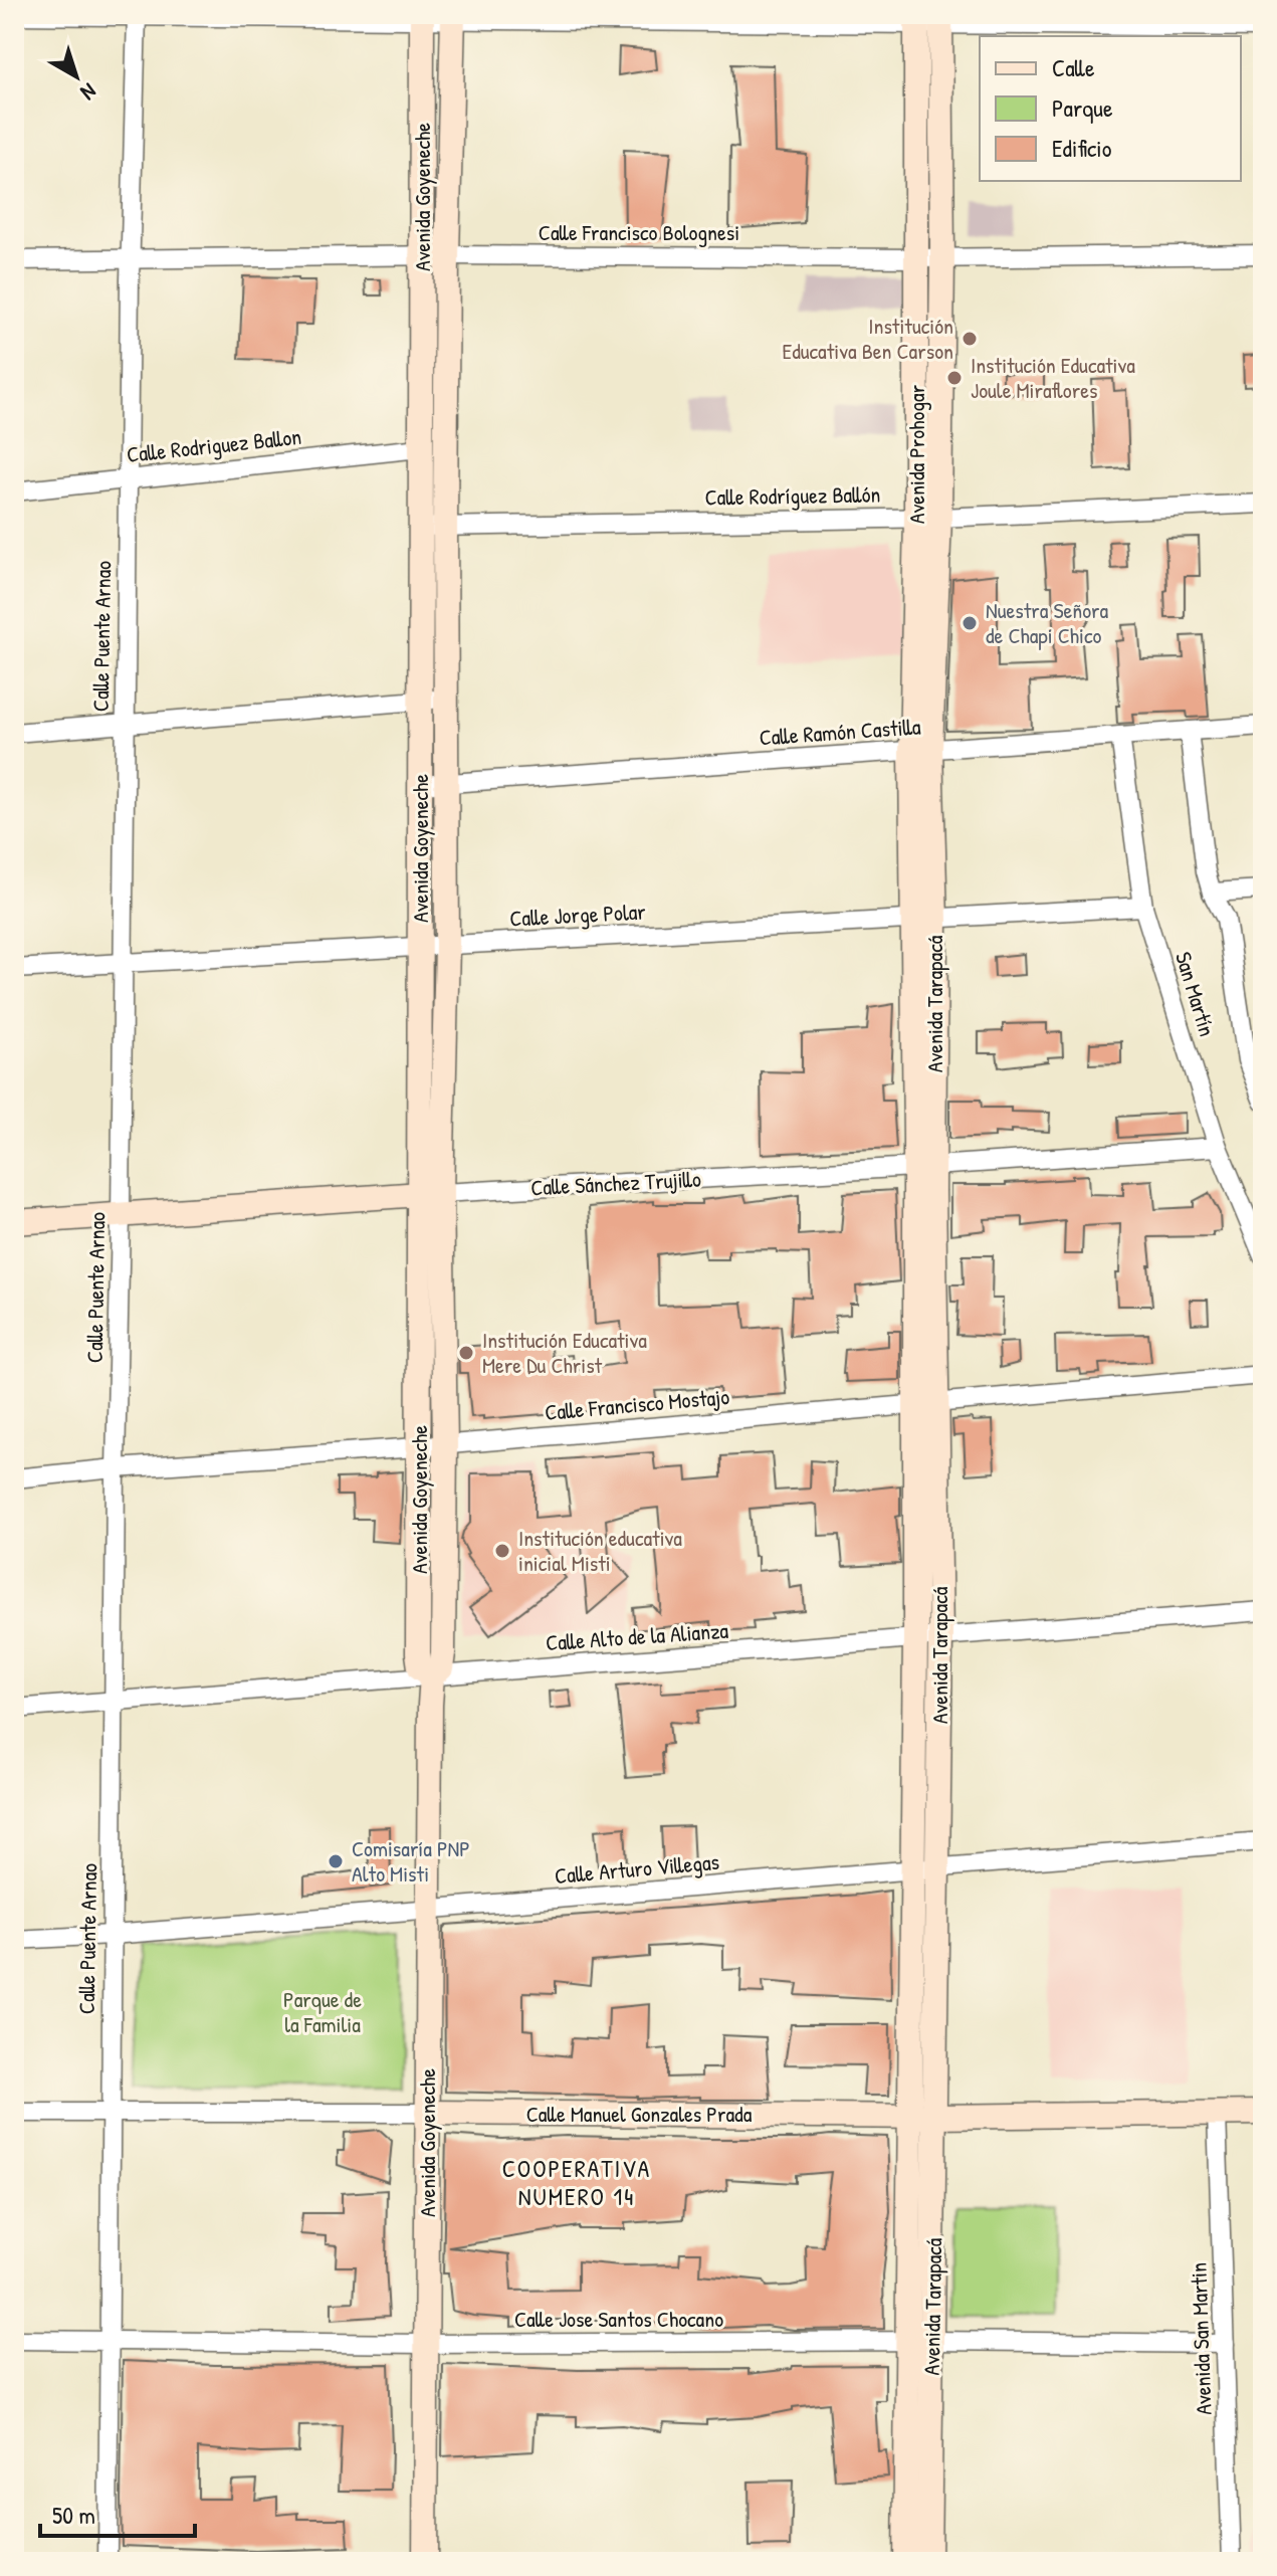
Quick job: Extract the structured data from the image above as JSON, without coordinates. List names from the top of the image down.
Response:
{
  "streets": {
    "street": [
      "Avenida Goyeneche",
      "Calle Francisco Bolognesi",
      "Calle Rodriguez Ballon",
      "Avenida Prohogar",
      "Calle Rodríguez Ballón",
      "Calle Puente Arnao",
      "Calle Ramón Castilla",
      "Calle Jorge Polar",
      "San Martín",
      "Avenida Tarapacá",
      "Calle Sánchez Trujillo",
      "Calle Francisco Mostajo",
      "Calle Alto de la Alianza",
      "Calle Arturo Villegas",
      "Calle Manuel Gonzales Prada",
      "Calle Jose Santos Chocano",
      "Avenida San Martin"
    ]
  },
  "crossings": [
    ["Avenida Goyeneche", "Calle Francisco Bolognesi"],
    ["Avenida Goyeneche", "Calle Rodriguez Ballon"],
    ["Avenida Goyeneche", "Calle Rodríguez Ballón"],
    ["Avenida Goyeneche", "Calle Ramón Castilla"],
    ["Avenida Goyeneche", "Calle Jorge Polar"],
    ["Avenida Goyeneche", "Calle Sánchez Trujillo"],
    ["Avenida Goyeneche", "Calle Francisco Mostajo"],
    ["Avenida Goyeneche", "Calle Alto de la Alianza"],
    ["Avenida Goyeneche", "Calle Arturo Villegas"],
    ["Avenida Goyeneche", "Calle Manuel Gonzales Prada"],
    ["Avenida Goyeneche", "Calle Jose Santos Chocano"],
    ["Calle Francisco Bolognesi", "Avenida Prohogar"],
    ["Calle Francisco Bolognesi", "Calle Puente Arnao"],
    ["Calle Rodriguez Ballon", "Calle Puente Arnao"],
    ["Avenida Prohogar", "Calle Rodríguez Ballón"],
    ["Avenida Prohogar", "Calle Ramón Castilla"],
    ["Avenida Prohogar", "Avenida Tarapacá"],
    ["Calle Puente Arnao", "Calle Jorge Polar"],
    ["Calle Puente Arnao", "Calle Sánchez Trujillo"],
    ["Calle Puente Arnao", "Calle Francisco Mostajo"],
    ["Calle Puente Arnao", "Calle Alto de la Alianza"],
    ["Calle Puente Arnao", "Calle Arturo Villegas"],
    ["Calle Puente Arnao", "Calle Manuel Gonzales Prada"],
    ["Calle Puente Arnao", "Calle Jose Santos Chocano"],
    ["Calle Ramón Castilla", "San Martín"],
    ["Calle Ramón Castilla", "Avenida Tarapacá"],
    ["Calle Jorge Polar", "San Martín"],
    ["Calle Jorge Polar", "Avenida Tarapacá"],
    ["San Martín", "Calle Sánchez Trujillo"],
    ["Avenida Tarapacá", "Calle Sánchez Trujillo"],
    ["Avenida Tarapacá", "Calle Francisco Mostajo"],
    ["Avenida Tarapacá", "Calle Alto de la Alianza"],
    ["Avenida Tarapacá", "Calle Arturo Villegas"],
    ["Avenida Tarapacá", "Calle Manuel Gonzales Prada"],
    ["Avenida Tarapacá", "Calle Jose Santos Chocano"],
    ["Calle Manuel Gonzales Prada", "Avenida San Martin"],
    ["Calle Jose Santos Chocano", "Avenida San Martin"]
  ],
  "districts": ["COOPERATIVA NUMERO 14"],
  "parks": ["Parque de la Familia"],
  "places": [
    "Institución Educativa Ben Carson",
    "Institución Educativa Joule Miraflores",
    "Nuestra Señora de Chapi Chico",
    "Institución Educativa Mere Du Christ",
    "Institución educativa inicial Misti",
    "Comisaría PNP Alto Misti"
  ],
  "legend": ["Calle", "Parque", "Edificio"],
  "scale_bar": "50 m",
  "north": "bottom right"
}
